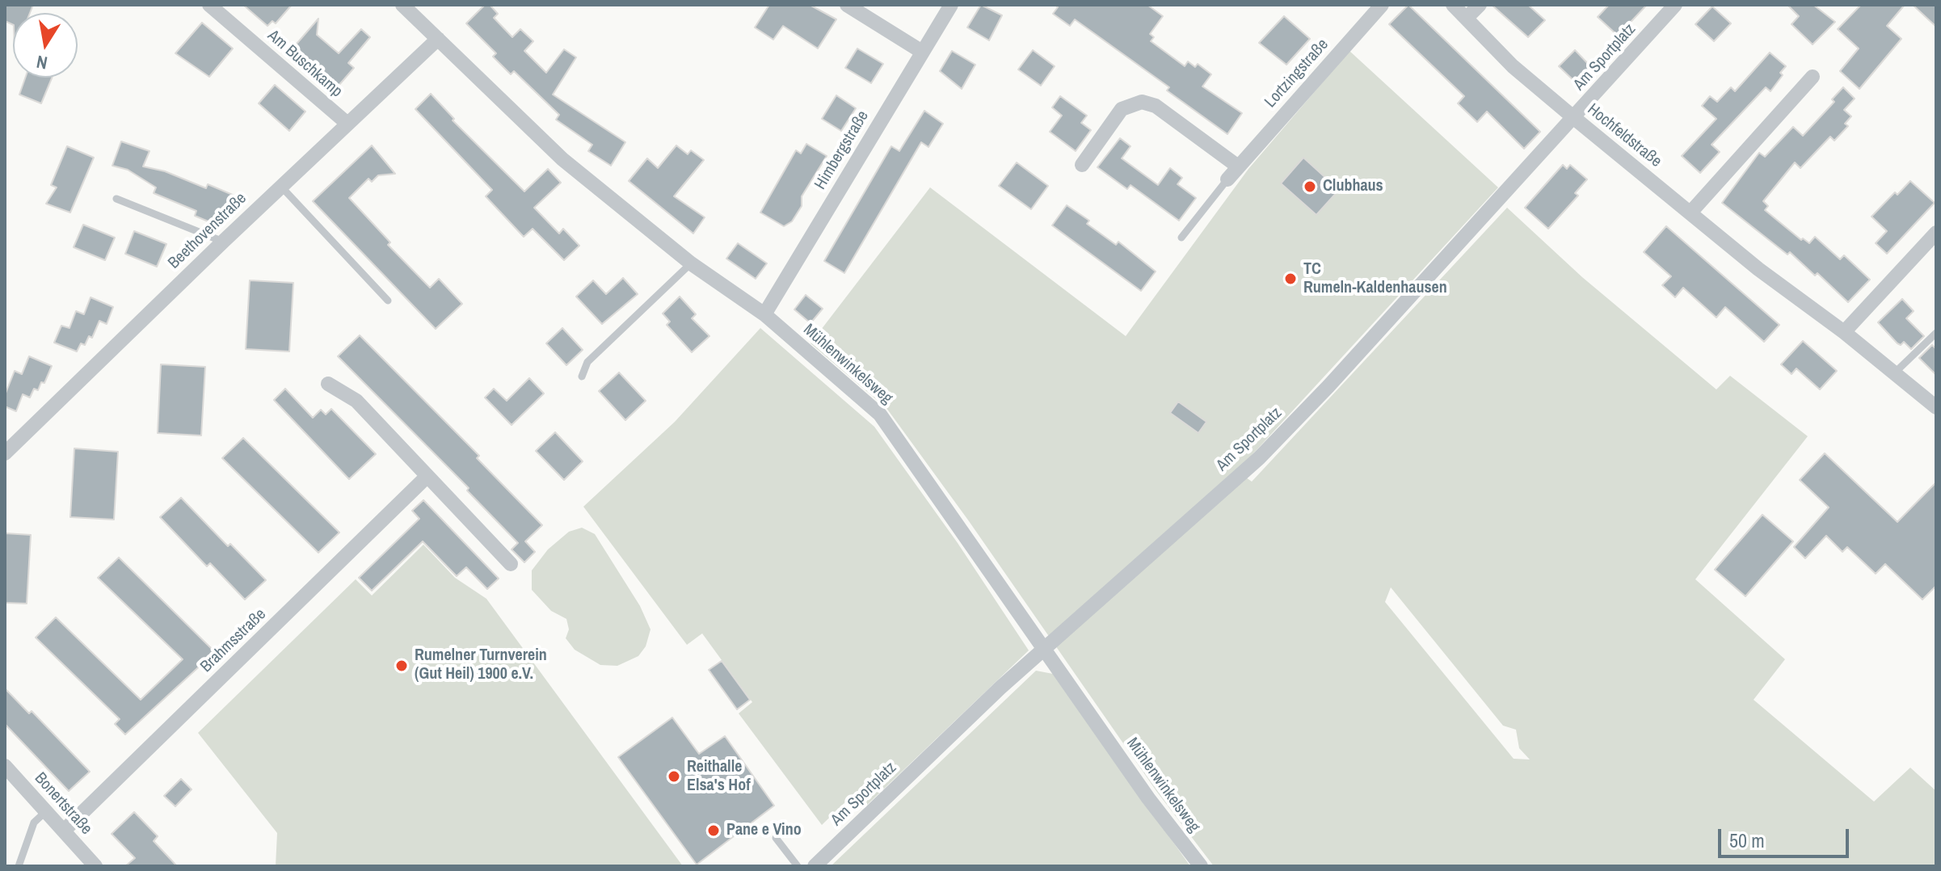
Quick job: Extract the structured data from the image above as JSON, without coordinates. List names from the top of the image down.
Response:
{
  "streets": {
    "street": [
      "Am Sportplatz",
      "Am Buschkamp",
      "Lortzingstraße",
      "Hochfeldstraße",
      "Himbergstraße",
      "Beethovenstraße",
      "Mühlenwinkelsweg",
      "Brahmsstraße",
      "Bonertstraße"
    ]
  },
  "crossings": [
    ["Am Sportplatz", "Hochfeldstraße"],
    ["Am Sportplatz", "Mühlenwinkelsweg"],
    ["Am Buschkamp", "Beethovenstraße"],
    ["Himbergstraße", "Mühlenwinkelsweg"],
    ["Beethovenstraße", "Mühlenwinkelsweg"],
    ["Brahmsstraße", "Bonertstraße"]
  ],
  "places": [
    "Clubhaus",
    "TC Rumeln-Kaldenhausen",
    "Rumelner Turnverein (Gut Heil) 1900 e.V.",
    "Reithalle Elsa's Hof",
    "Pane e Vino"
  ],
  "scale_bar": "50 m",
  "north": "bottom"
}
